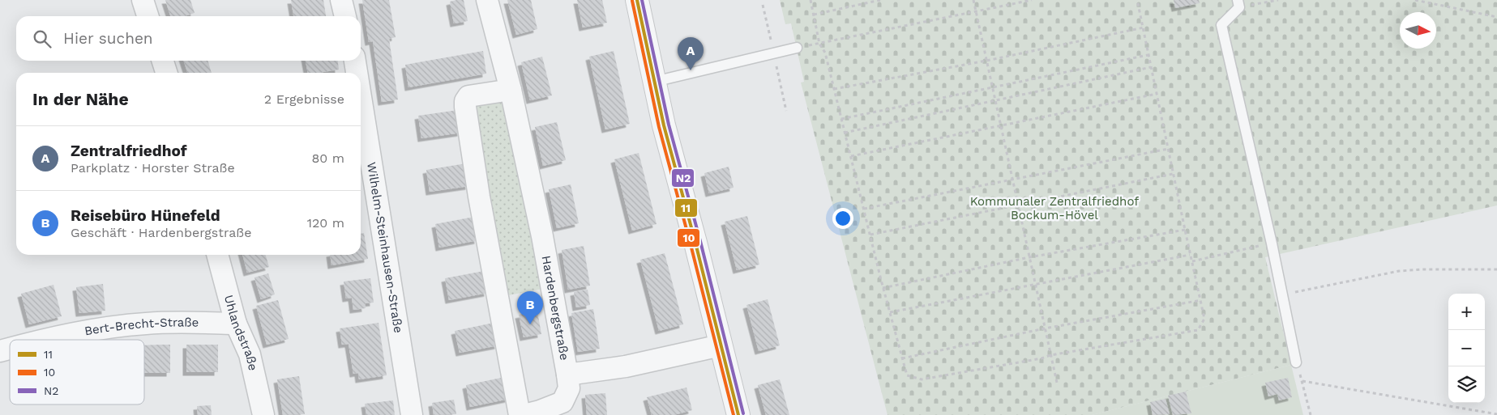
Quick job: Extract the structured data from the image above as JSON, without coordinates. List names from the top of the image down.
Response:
{
  "streets": {
    "street": [
      "Wilhelm-Steinhausen-Straße",
      "Hardenbergstraße",
      "Bert-Brecht-Straße",
      "Uhlandstraße"
    ]
  },
  "crossings": [
    ["Bert-Brecht-Straße", "Uhlandstraße"]
  ],
  "parks": ["Kommunaler Zentralfriedhof Bockum-Hövel"],
  "lines": ["transit line 11", "transit line N2", "transit line 10"],
  "legend": ["11", "10", "N2"],
  "north": "right",
  "page": {
    "search": "Hier suchen",
    "pins": ["A", "B"],
    "heading": ["In der Nähe", "2 Ergebnisse"],
    "list": [
      {
        "mark": "A",
        "name": "Zentralfriedhof",
        "note": "Parkplatz · Horster Straße",
        "value": "80 m"
      },
      {
        "mark": "B",
        "name": "Reisebüro Hünefeld",
        "note": "Geschäft · Hardenbergstraße",
        "value": "120 m"
      }
    ],
    "map_buttons": ["+", "−"]
  }
}
